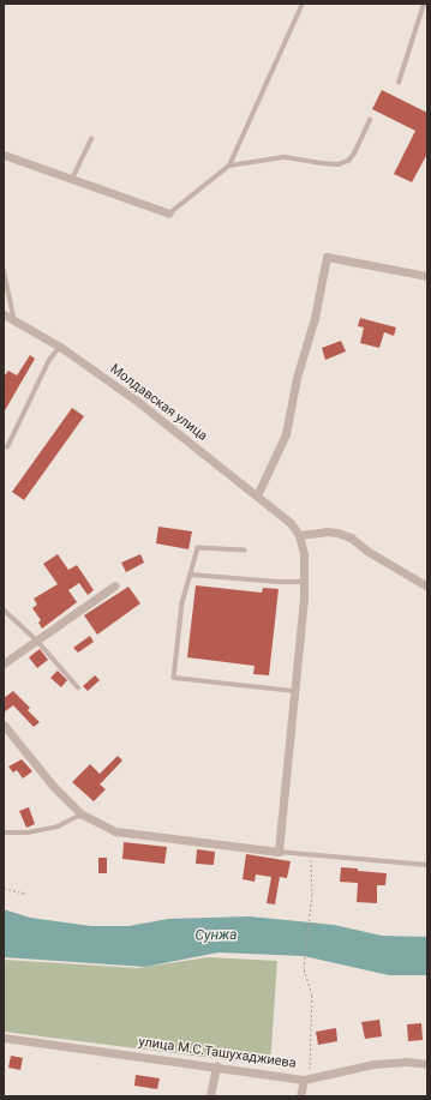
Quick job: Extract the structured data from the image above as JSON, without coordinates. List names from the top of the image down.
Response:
{
  "streets": {
    "street": ["Молдавская улица", "улица М.С.Ташухаджиева"]
  },
  "water": ["Сунжа"]
}
